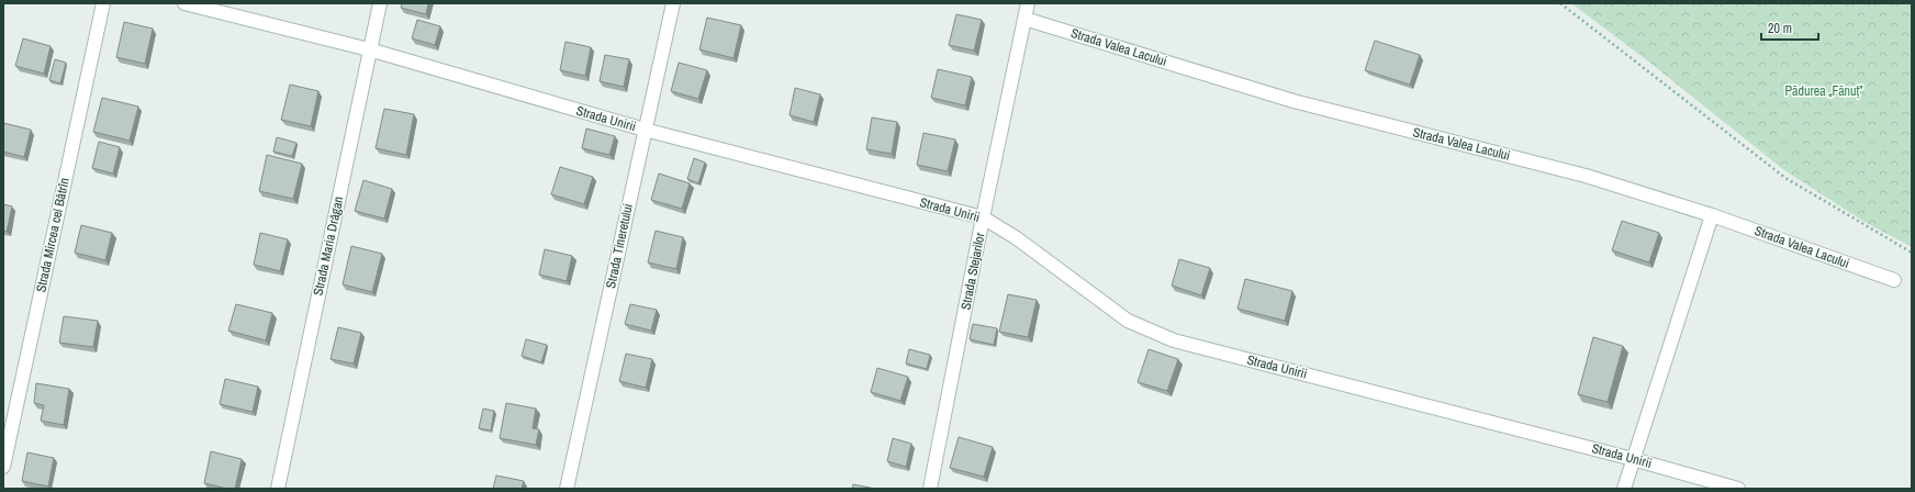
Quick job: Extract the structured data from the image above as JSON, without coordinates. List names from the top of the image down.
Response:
{
  "streets": {
    "street": [
      "Strada Valea Lacului",
      "Strada Unirii",
      "Strada Mircea cel Bătrîn",
      "Strada Maria Drăgan",
      "Strada Tineretului",
      "Strada Stejarilor"
    ]
  },
  "crossings": [
    ["Strada Valea Lacului", "Strada Stejarilor"],
    ["Strada Unirii", "Strada Maria Drăgan"],
    ["Strada Unirii", "Strada Tineretului"],
    ["Strada Unirii", "Strada Stejarilor"]
  ],
  "parks": ["Pădurea „Fănuț”"],
  "scale_bar": "20 m"
}
